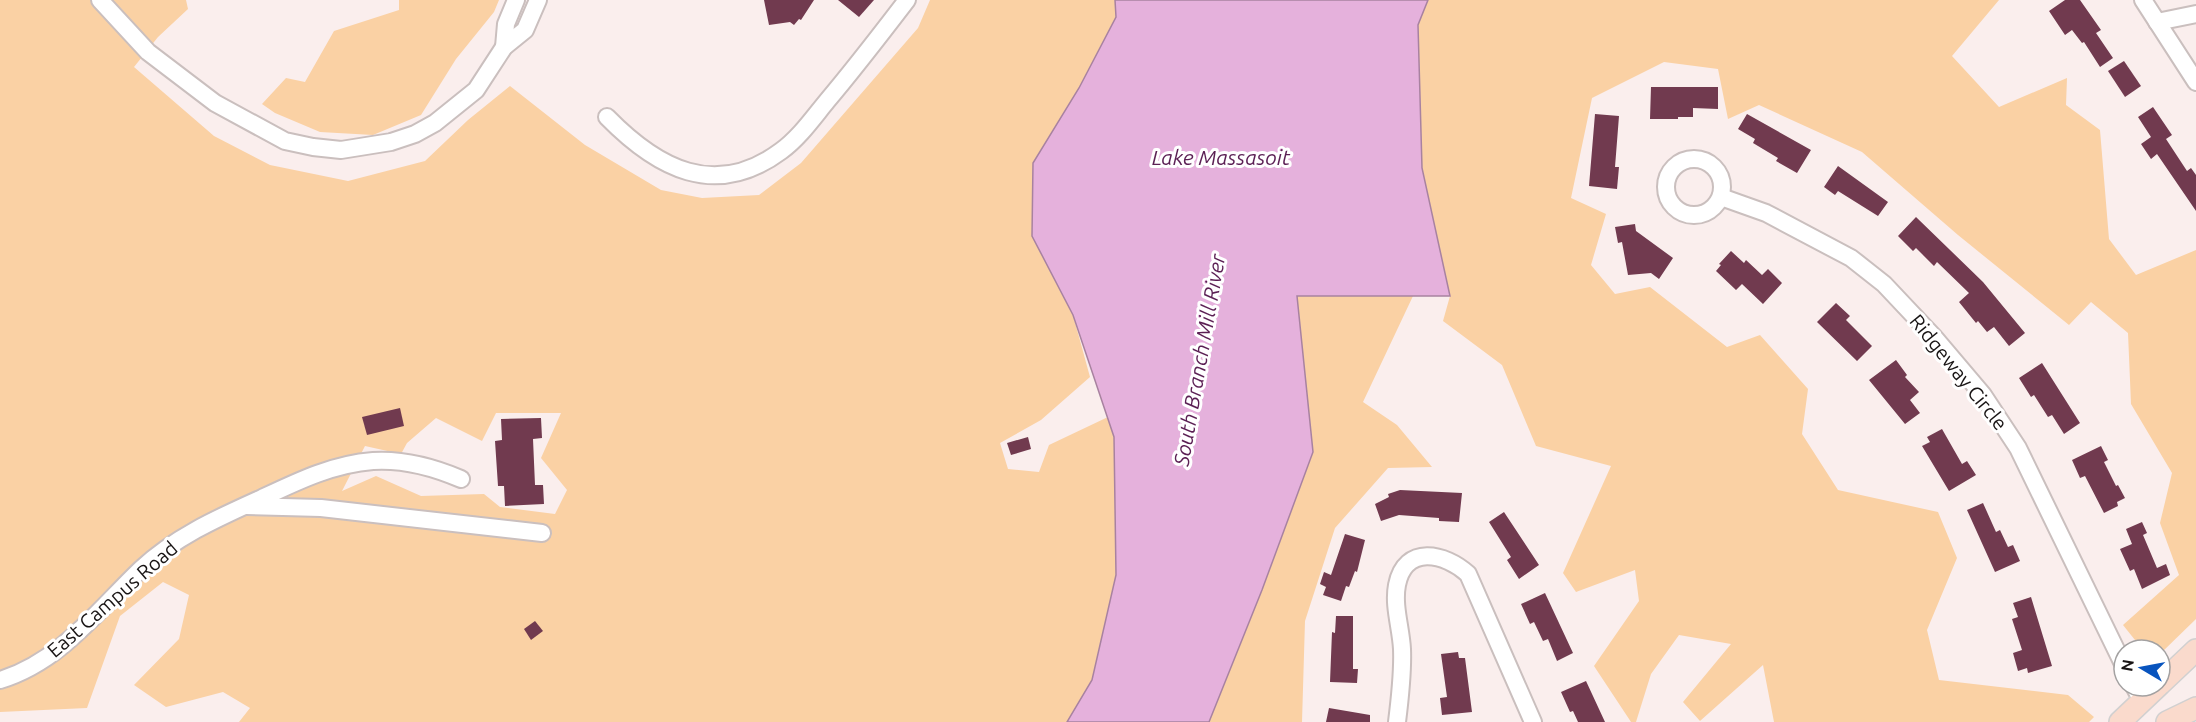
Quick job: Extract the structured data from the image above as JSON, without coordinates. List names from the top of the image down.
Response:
{
  "streets": {
    "street": ["Ridgeway Circle", "East Campus Road"]
  },
  "water": ["Lake Massasoit", "South Branch Mill River"],
  "north": "left"
}
